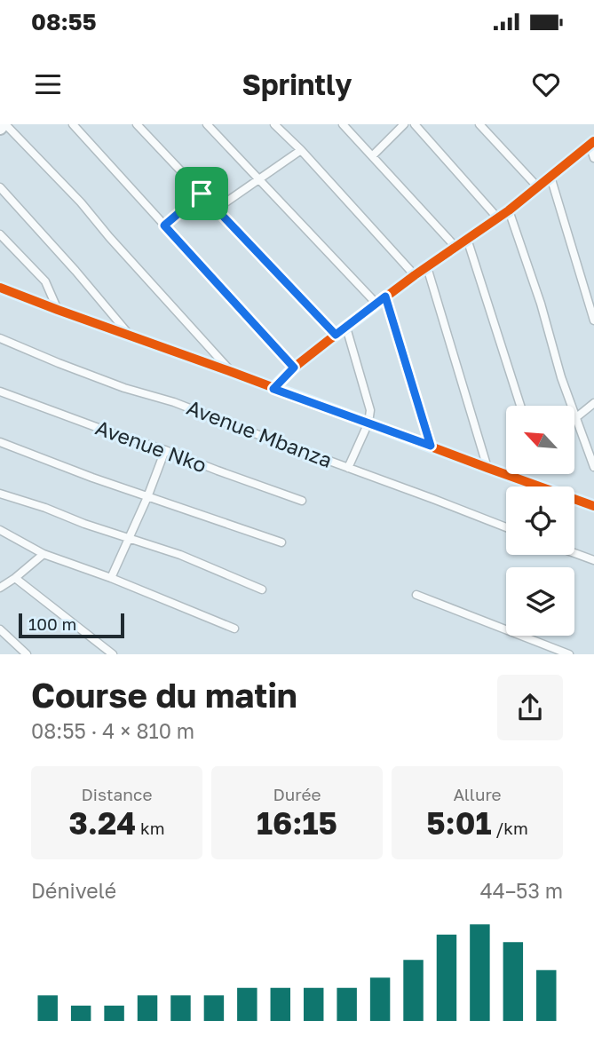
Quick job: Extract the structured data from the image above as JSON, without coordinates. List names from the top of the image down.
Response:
{
  "streets": {
    "street": ["Avenue Mbanza", "Avenue Nko"]
  },
  "scale_bar": "100 m",
  "north": "top left",
  "page": {
    "status": "08:55",
    "header": "Sprintly",
    "scale": "100 m",
    "heading": ["Course du matin", "08:55 · 4 × 810 m"],
    "stats": [
      ["Distance", "3.24 km"],
      ["Durée", "16:15"],
      ["Allure", "5:01 /km"]
    ],
    "chart": ["Dénivelé", "44–53 m"]
  }
}
